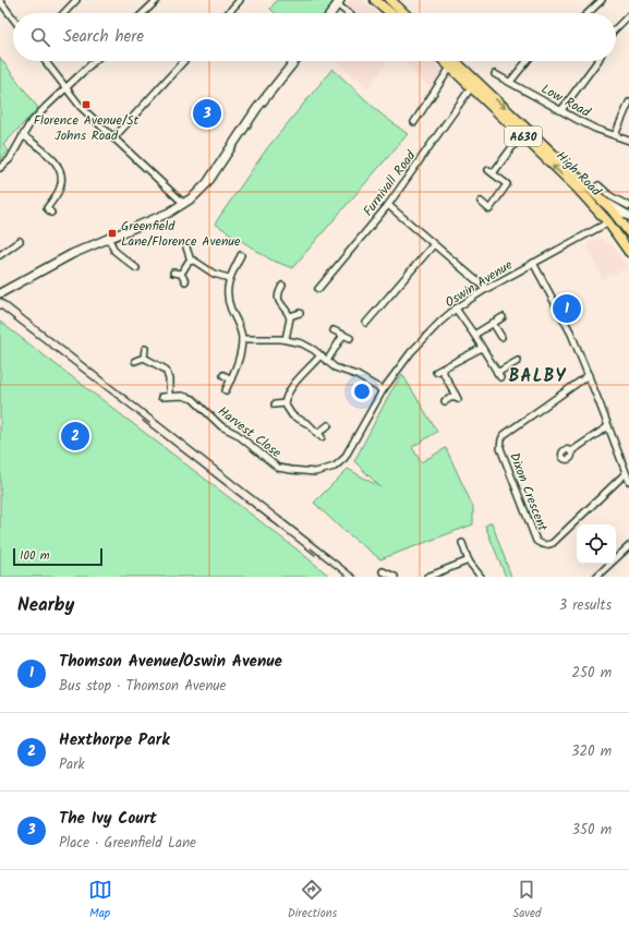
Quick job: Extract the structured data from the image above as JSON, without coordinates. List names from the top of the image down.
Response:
{
  "streets": {
    "main road": ["A630", "High Road"],
    "street": [
      "Low Road",
      "Furnivall Road",
      "Oswin Avenue",
      "Harvest Close",
      "Dixon Crescent"
    ]
  },
  "crossings": [
    ["A630", "High Road"],
    ["A630", "Oswin Avenue"],
    ["High Road", "Furnivall Road"],
    ["High Road", "Oswin Avenue"],
    ["Oswin Avenue", "Harvest Close"]
  ],
  "districts": ["BALBY"],
  "places": {
    "transit": ["Florence Avenue/St Johns Road", "Greenfield Lane/Florence Avenue"]
  },
  "scale_bar": "100 m",
  "page": {
    "search": "Search here",
    "pins": ["3", "1", "2"],
    "scale": "100 m",
    "heading": ["Nearby", "3 results"],
    "list": [
      {
        "mark": "1",
        "name": "Thomson Avenue/Oswin Avenue",
        "note": "Bus stop · Thomson Avenue",
        "value": "250 m"
      },
      {
        "mark": "2",
        "name": "Hexthorpe Park",
        "note": "Park",
        "value": "320 m"
      },
      {
        "mark": "3",
        "name": "The Ivy Court",
        "note": "Place · Greenfield Lane",
        "value": "350 m"
      }
    ],
    "nav": ["Map", "Directions", "Saved"]
  }
}
